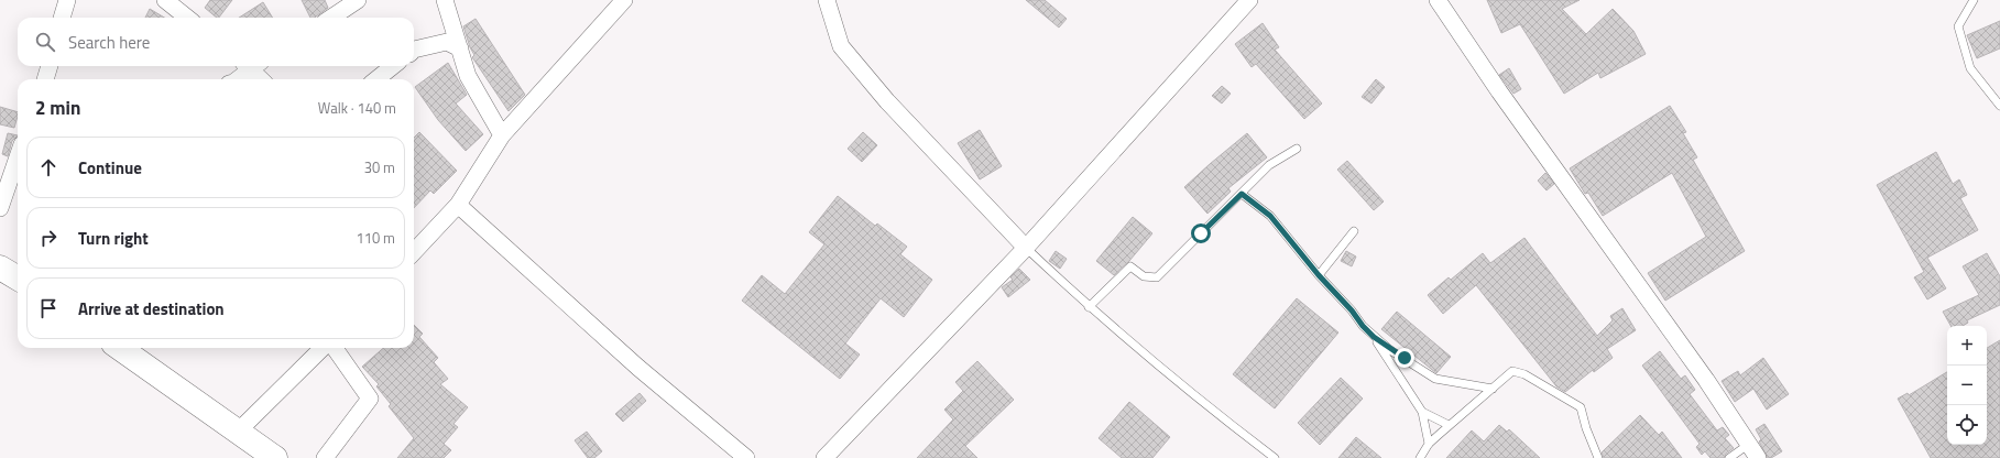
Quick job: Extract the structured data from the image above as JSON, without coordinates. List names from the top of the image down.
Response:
{
  "page": {
    "search": "Search here",
    "heading": ["2 min", "Walk · 140 m"],
    "list": [
      ["Continue", "30 m"],
      ["Turn right", "110 m"],
      "Arrive at destination"
    ],
    "map_buttons": ["+", "−"]
  }
}
